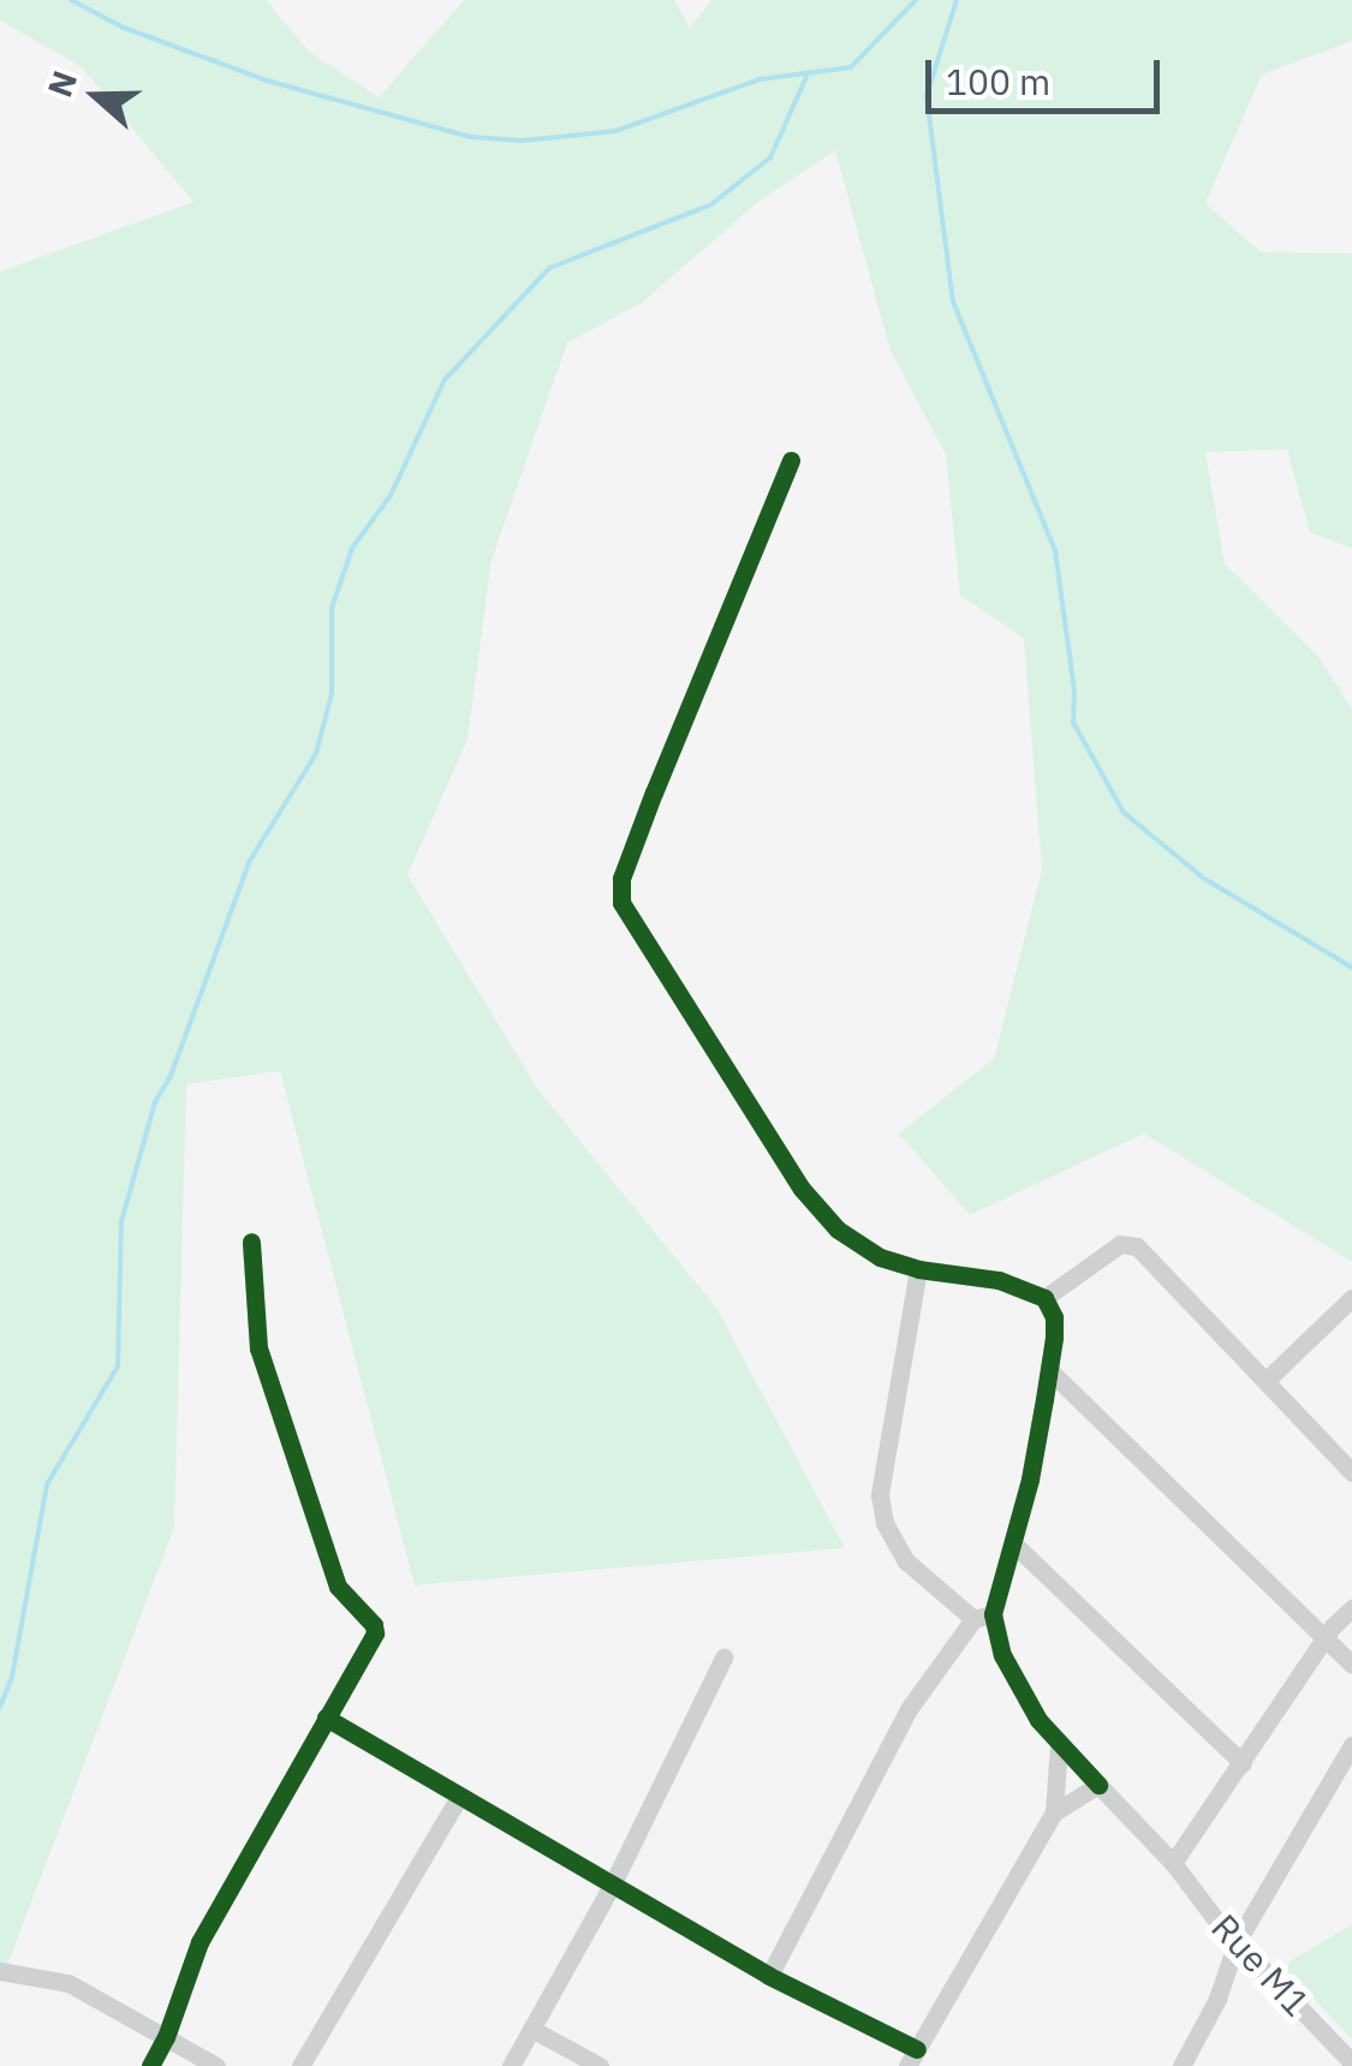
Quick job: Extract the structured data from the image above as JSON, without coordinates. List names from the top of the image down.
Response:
{
  "streets": {
    "street": ["Rue M1"]
  },
  "scale_bar": "100 m",
  "north": "left"
}
